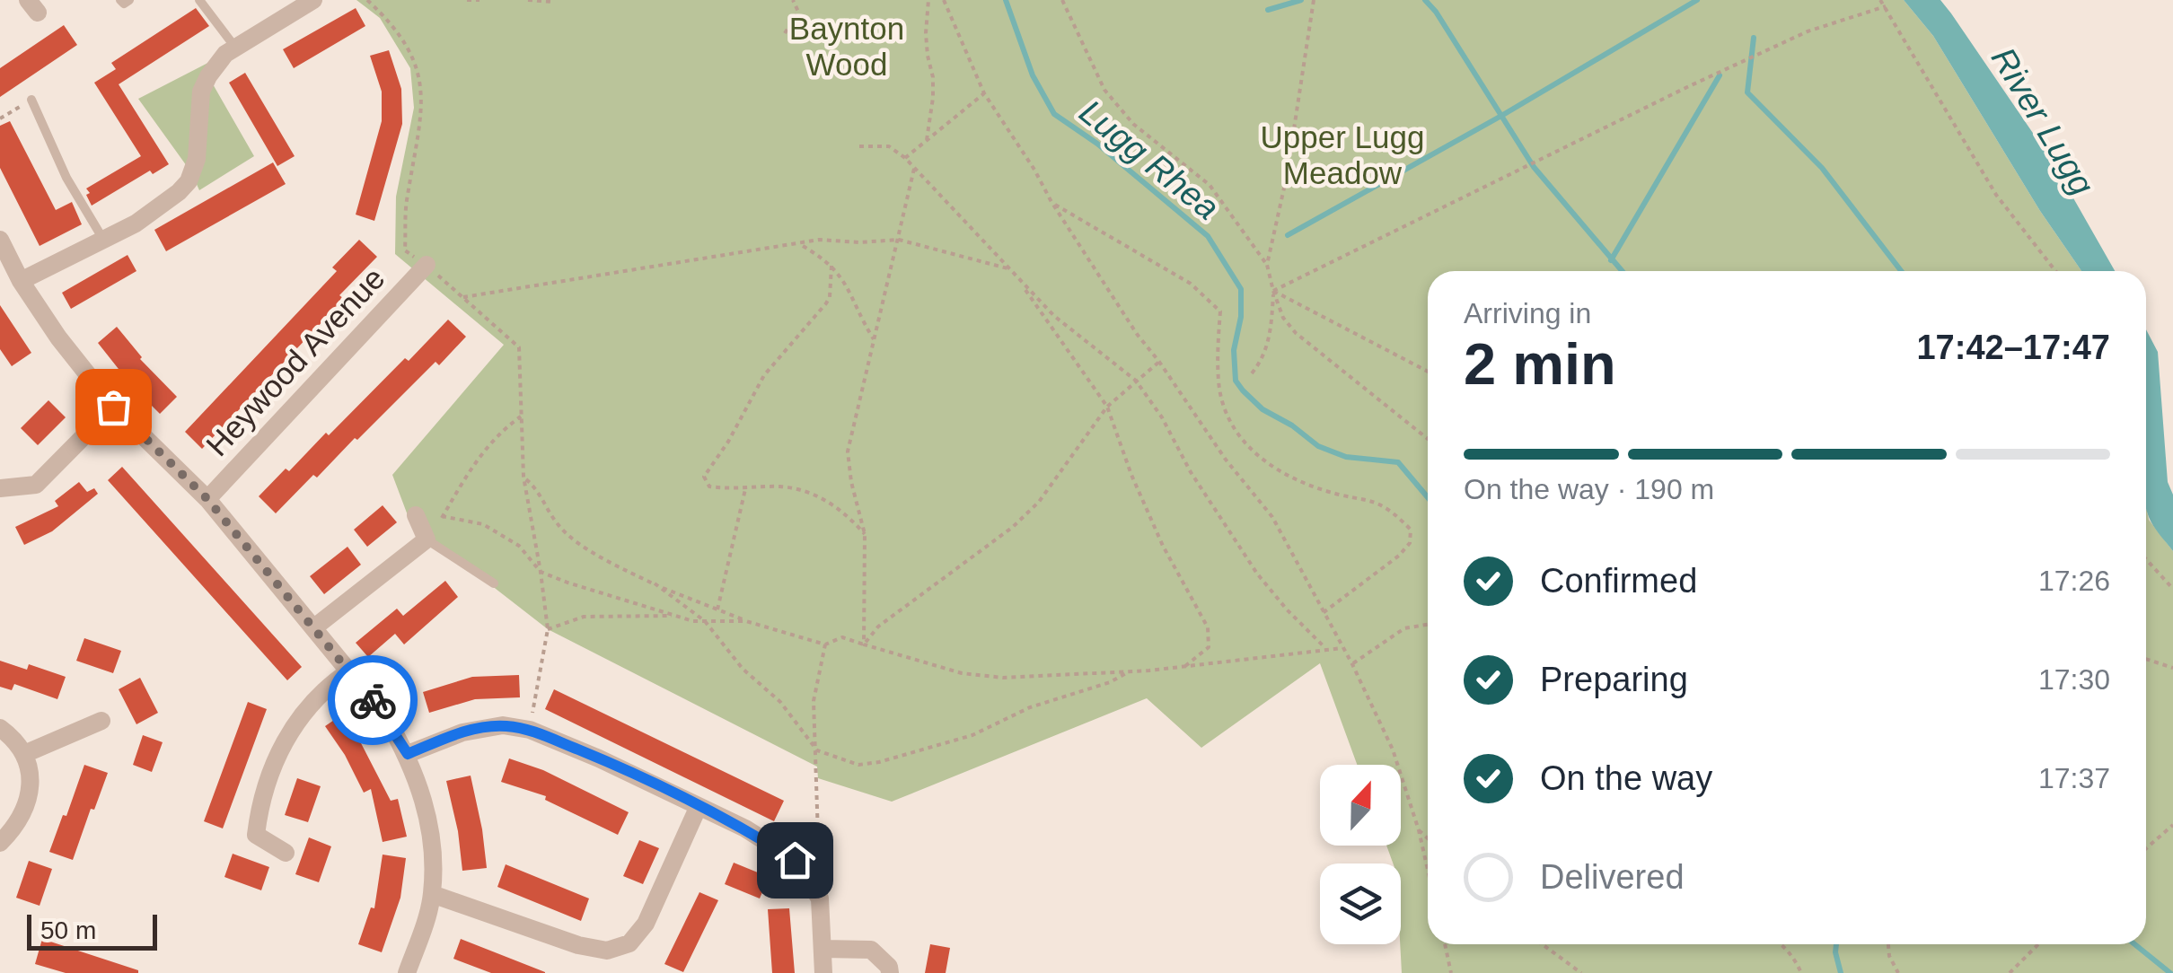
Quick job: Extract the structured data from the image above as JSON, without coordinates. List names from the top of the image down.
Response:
{
  "streets": {
    "street": ["Heywood Avenue"]
  },
  "water": ["River Lugg", "Lugg Rhea"],
  "parks": ["Baynton Wood", "Upper Lugg Meadow"],
  "scale_bar": "50 m",
  "north": "top",
  "page": {
    "heading": ["2 min", "Arriving in", "17:42–17:47"],
    "bar": "On the way · 190 m",
    "list": [
      ["Confirmed", "17:26"],
      ["Preparing", "17:30"],
      ["On the way", "17:37"],
      "Delivered"
    ],
    "scale": "50 m"
  }
}
